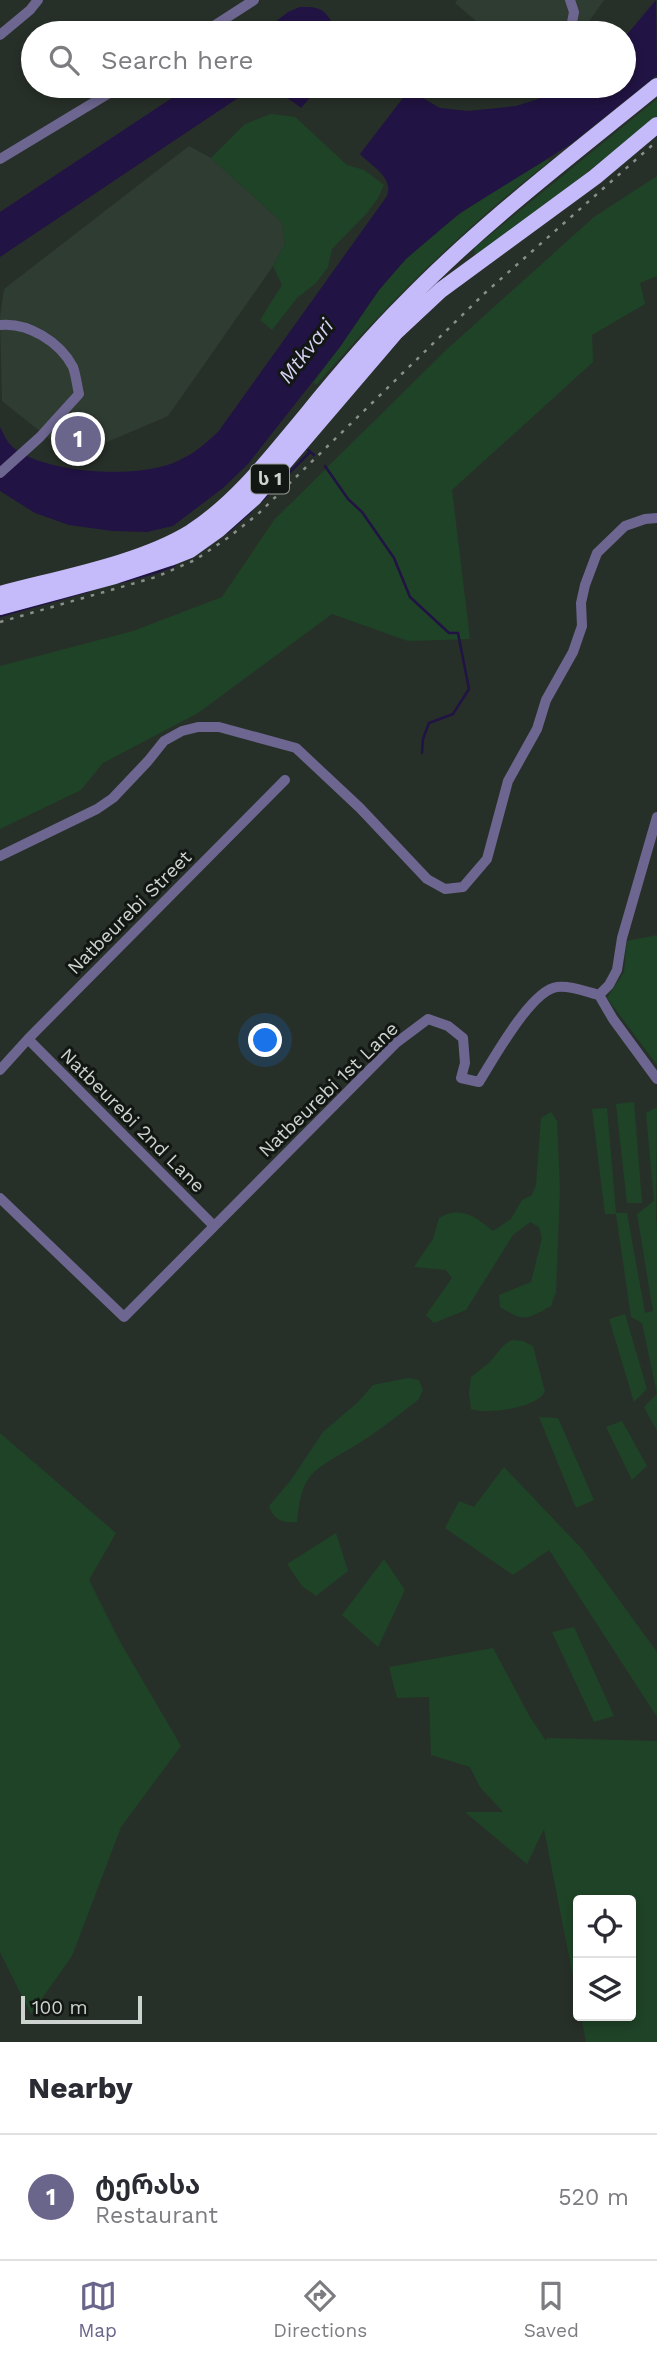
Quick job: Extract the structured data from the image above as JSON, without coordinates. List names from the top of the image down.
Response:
{
  "streets": {
    "highway": ["ს 1"],
    "street": ["Natbeurebi Street", "Natbeurebi 1st Lane", "Natbeurebi 2nd Lane"]
  },
  "crossings": [
    ["Natbeurebi Street", "Natbeurebi 2nd Lane"],
    ["Natbeurebi 1st Lane", "Natbeurebi 2nd Lane"]
  ],
  "water": ["Mtkvari"],
  "scale_bar": "100 m",
  "page": {
    "search": "Search here",
    "pins": "1",
    "scale": "100 m",
    "heading": "Nearby",
    "list": [
      {
        "mark": "1",
        "name": "ტერასა",
        "note": "Restaurant",
        "value": "520 m"
      }
    ],
    "nav": ["Map", "Directions", "Saved"]
  }
}
